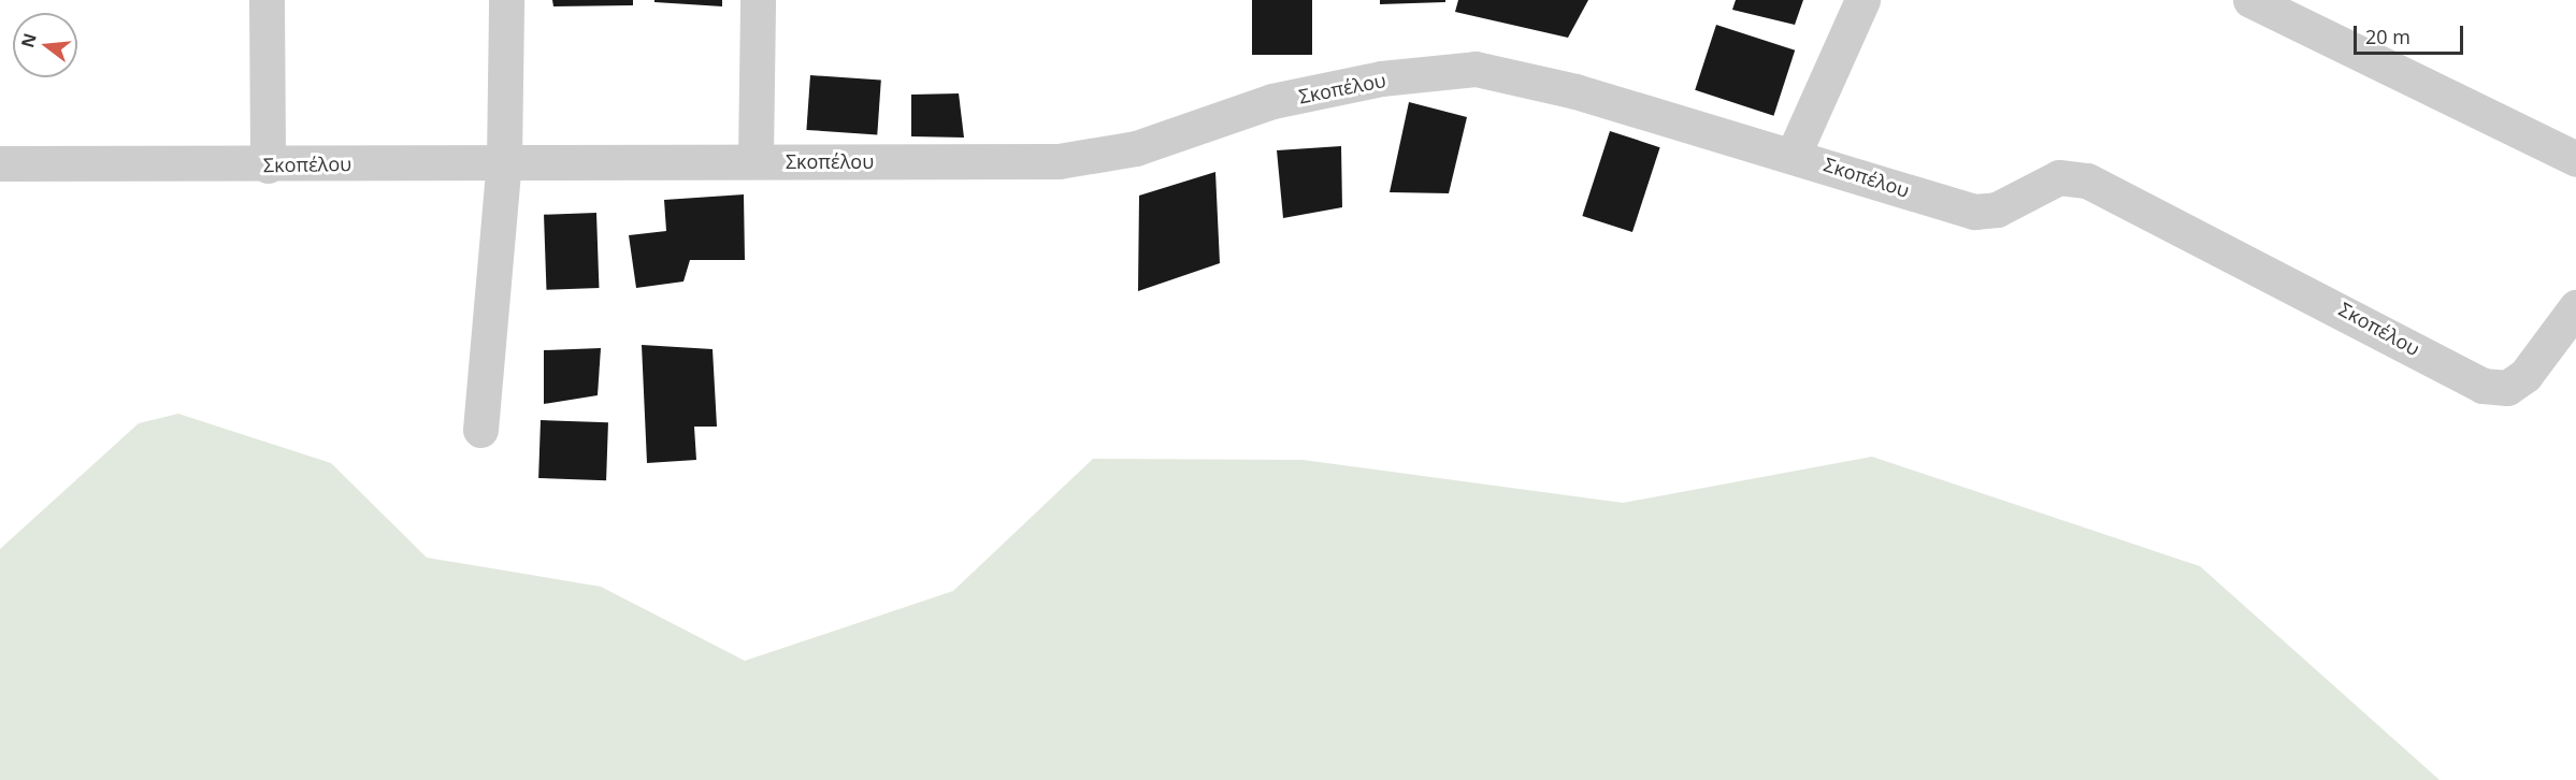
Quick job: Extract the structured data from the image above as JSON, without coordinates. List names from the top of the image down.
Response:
{
  "streets": {
    "street": ["Σκοπέλου"]
  },
  "scale_bar": "20 m",
  "north": "left"
}
